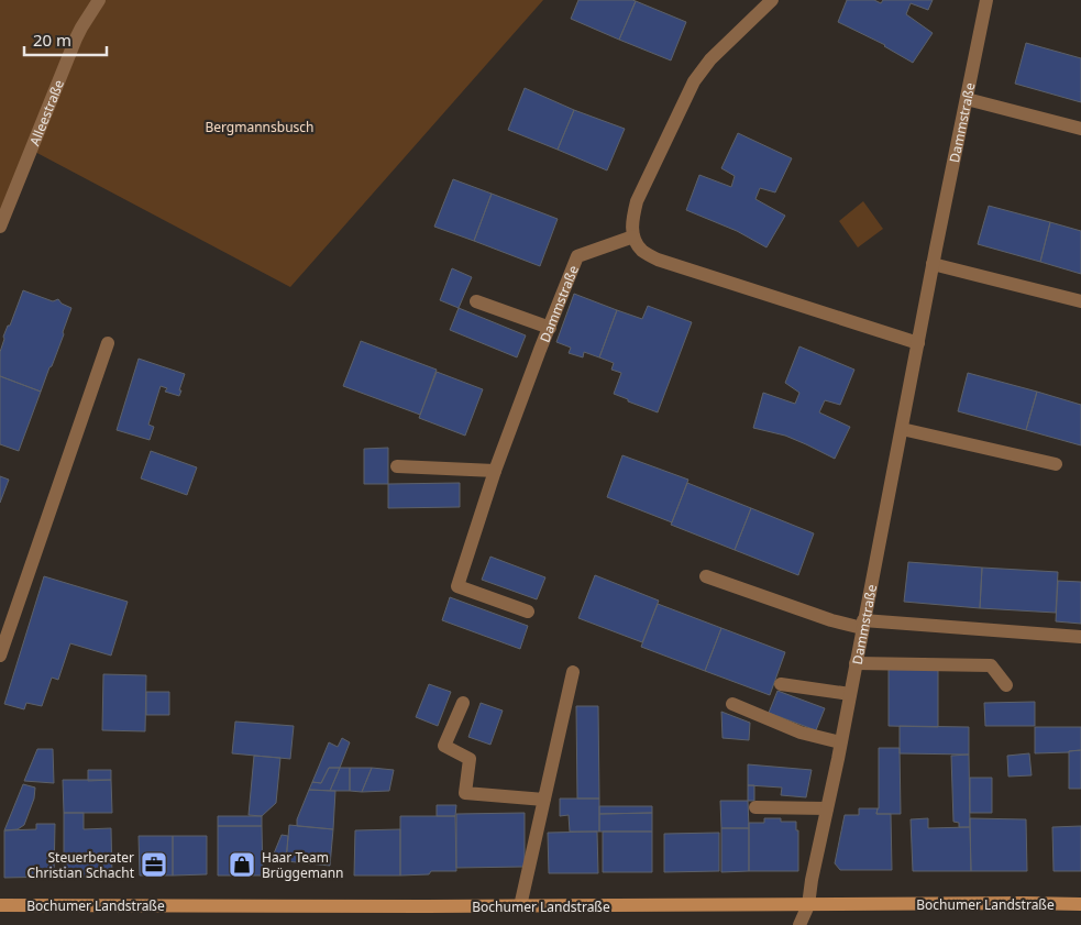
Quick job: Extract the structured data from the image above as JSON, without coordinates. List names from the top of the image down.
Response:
{
  "streets": {
    "main road": ["Bochumer Landstraße"],
    "street": ["Alleestraße", "Dammstraße"]
  },
  "crossings": [
    ["Dammstraße", "Bochumer Landstraße"]
  ],
  "parks": ["Bergmannsbusch"],
  "places": {
    "office": ["Steuerberater Christian Schacht"],
    "shop": ["Haar Team Brüggemann"]
  },
  "scale_bar": "20 m"
}
